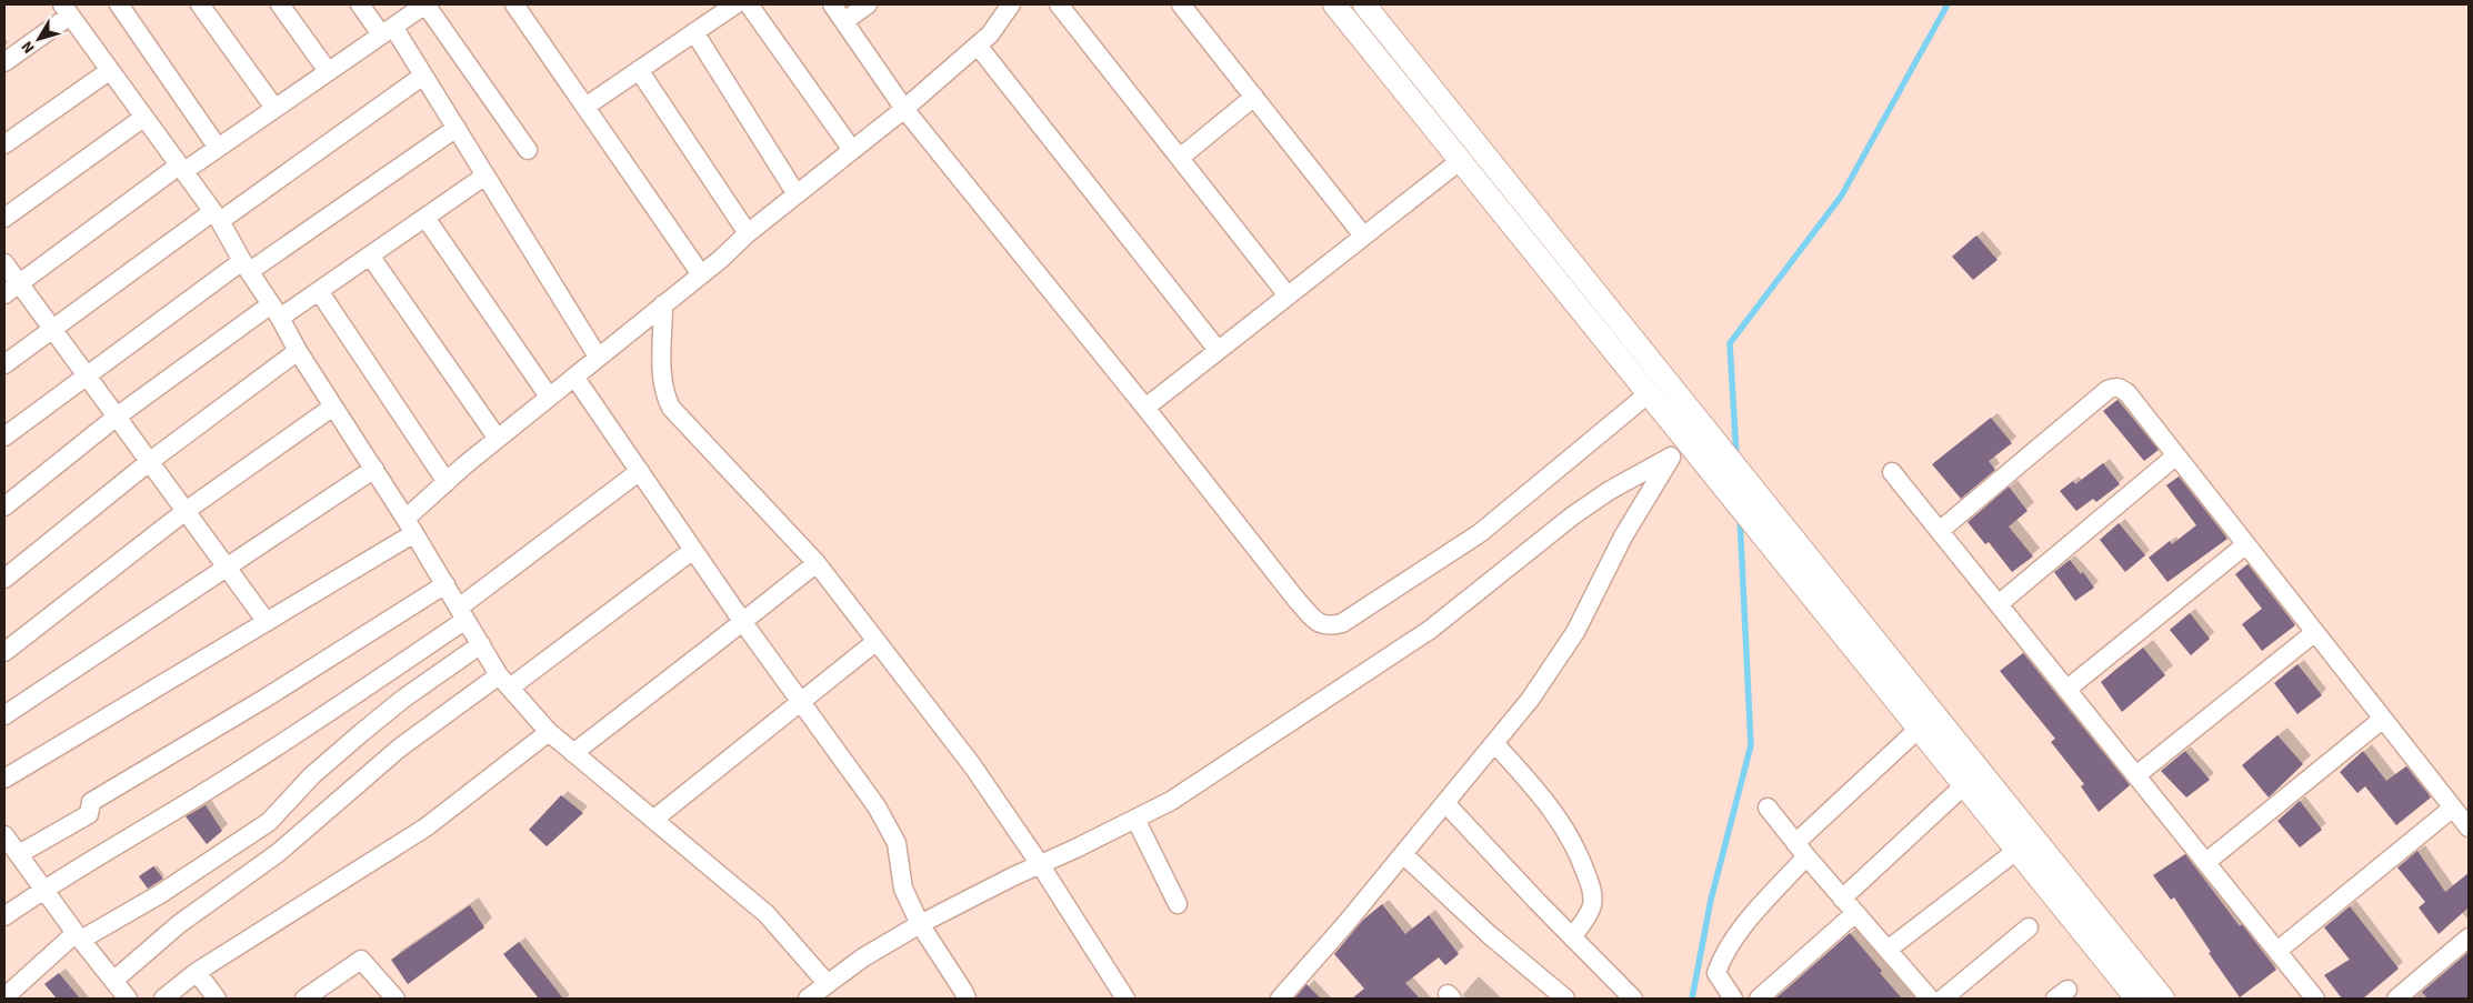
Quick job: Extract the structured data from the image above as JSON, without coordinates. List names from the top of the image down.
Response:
{
  "north": "bottom left"
}
